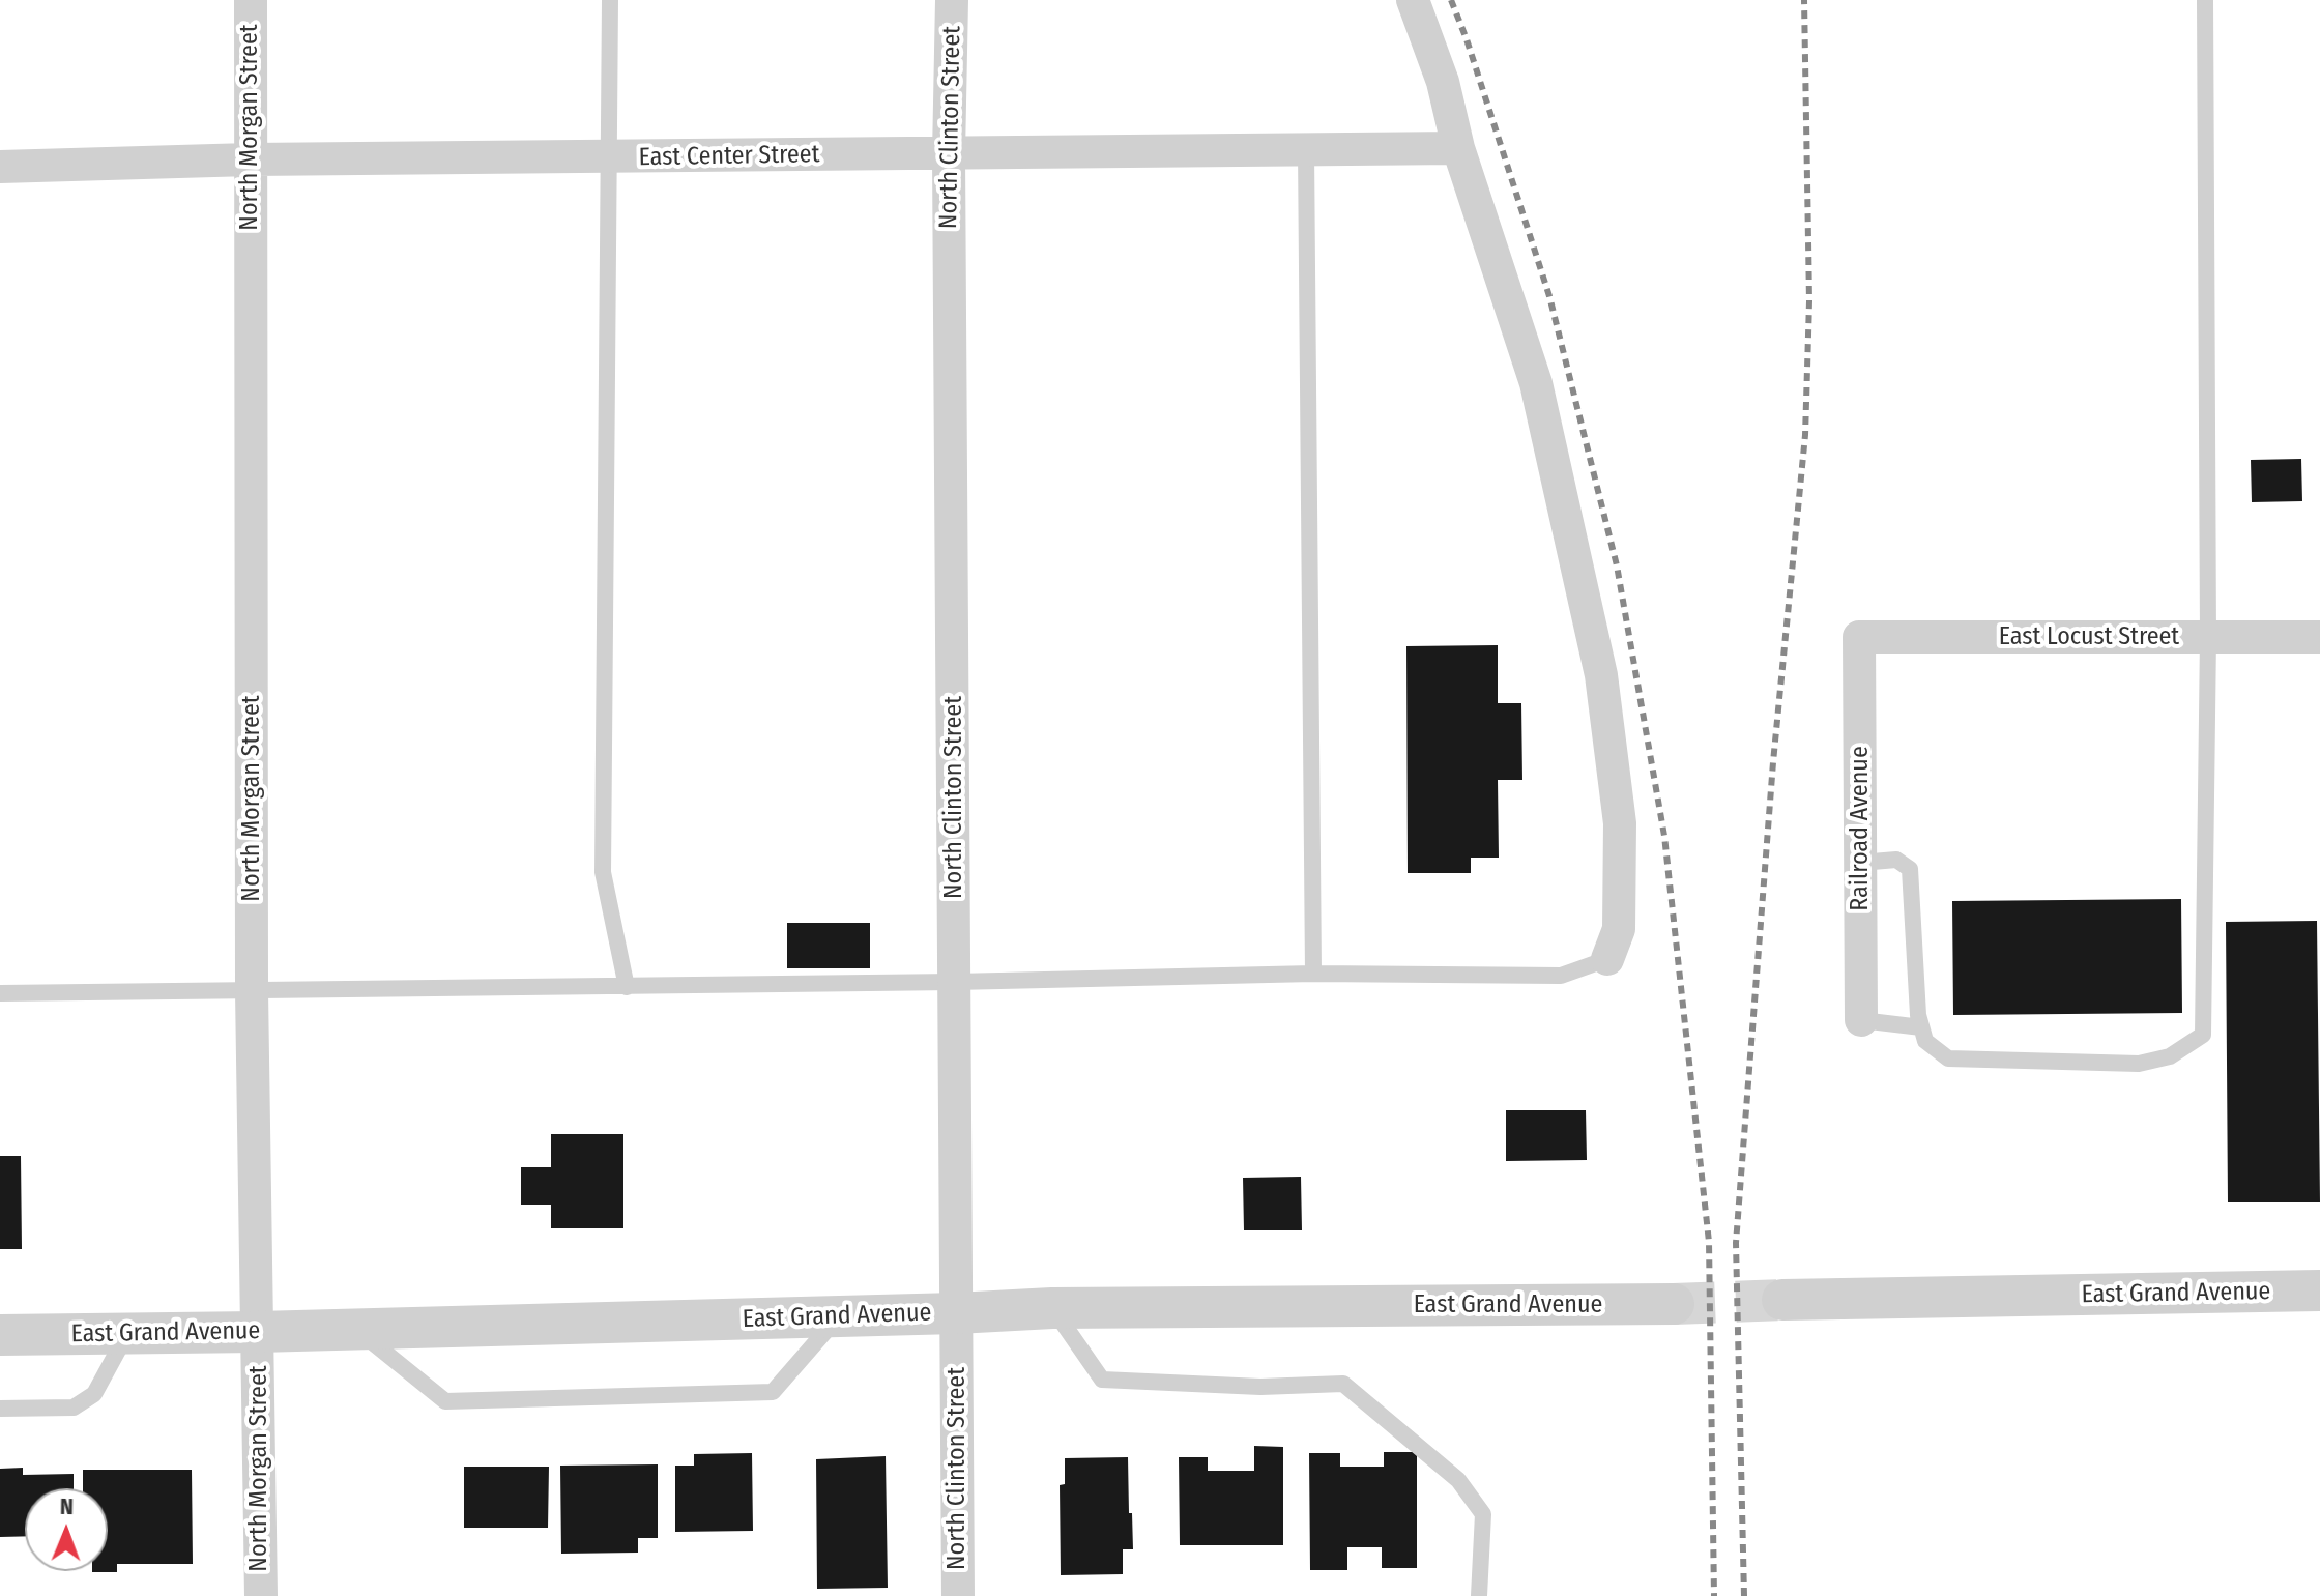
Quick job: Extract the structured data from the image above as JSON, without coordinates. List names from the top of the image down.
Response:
{
  "streets": {
    "street": [
      "North Morgan Street",
      "North Clinton Street",
      "East Center Street",
      "East Locust Street",
      "Railroad Avenue",
      "East Grand Avenue"
    ]
  },
  "crossings": [
    ["North Morgan Street", "East Center Street"],
    ["North Morgan Street", "East Grand Avenue"],
    ["North Clinton Street", "East Center Street"],
    ["North Clinton Street", "East Grand Avenue"],
    ["East Locust Street", "Railroad Avenue"]
  ],
  "north": "top"
}
